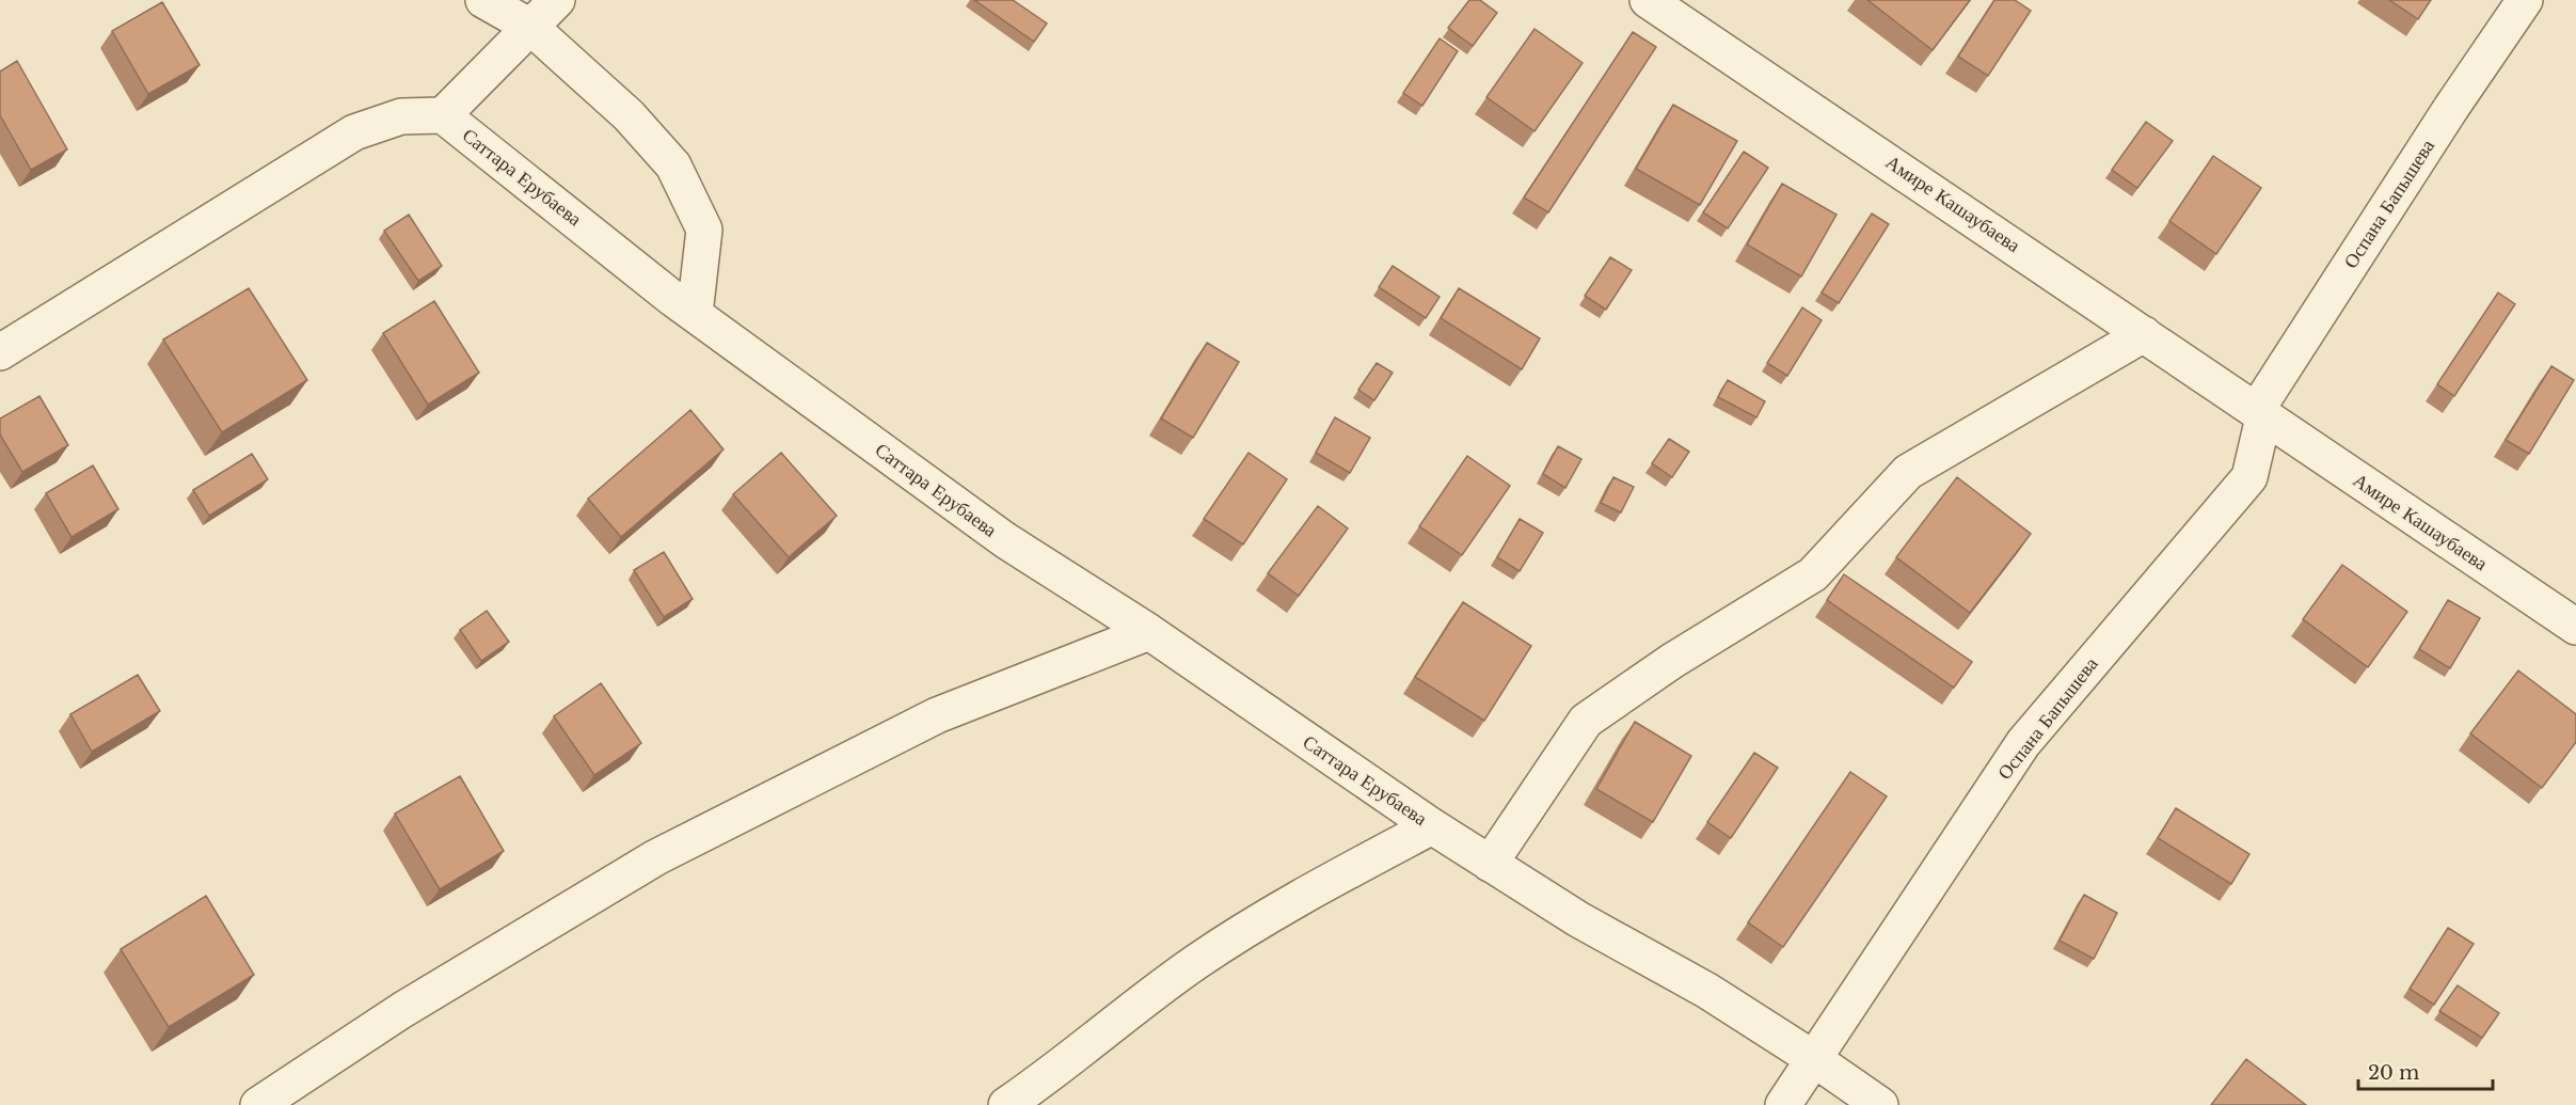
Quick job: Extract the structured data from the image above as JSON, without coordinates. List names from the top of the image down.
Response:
{
  "streets": {
    "street": ["Саттара Ерубаева", "Амире Кашаубаева", "Оспана Бапышева"]
  },
  "crossings": [
    ["Саттара Ерубаева", "Оспана Бапышева"],
    ["Амире Кашаубаева", "Оспана Бапышева"]
  ],
  "scale_bar": "20 m"
}
